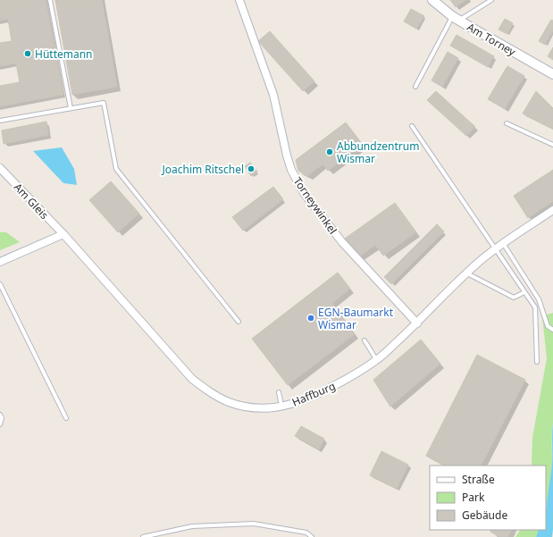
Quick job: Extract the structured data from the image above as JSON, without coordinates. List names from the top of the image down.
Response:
{
  "streets": {
    "street": [
      "Am Torney",
      "Am Gleis",
      "Torneywinkel",
      "Haffburg"
    ]
  },
  "crossings": [
    ["Am Gleis", "Haffburg"],
    ["Torneywinkel", "Haffburg"]
  ],
  "places": [
    "Hüttemann",
    "Abbundzentrum Wismar",
    "Joachim Ritschel",
    "EGN-Baumarkt Wismar"
  ],
  "legend": ["Straße", "Park", "Gebäude"]
}
